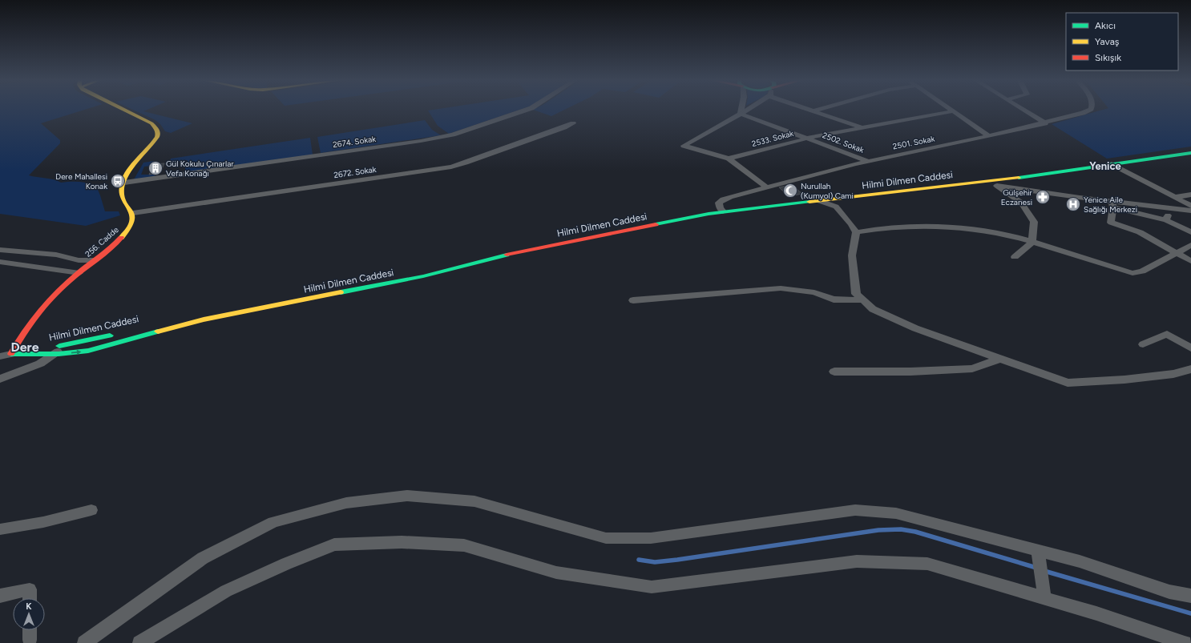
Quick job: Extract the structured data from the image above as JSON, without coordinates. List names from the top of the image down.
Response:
{
  "streets": {
    "street": [
      "2533. Sokak",
      "2674. Sokak",
      "2502. Sokak",
      "2501. Sokak",
      "2672. Sokak",
      "Hilmi Dilmen Caddesi",
      "256. Cadde"
    ]
  },
  "crossings": [
    ["2533. Sokak", "2502. Sokak"],
    ["2502. Sokak", "2501. Sokak"],
    ["2501. Sokak", "Hilmi Dilmen Caddesi"],
    ["2672. Sokak", "256. Cadde"],
    ["Hilmi Dilmen Caddesi", "256. Cadde"]
  ],
  "districts": ["Yenice", "Dere"],
  "places": {
    "building": ["Gül Kokulu Çınarlar Vefa Konağı"],
    "bus stop": ["Dere Mahallesi Konak"],
    "mosque": ["Nurullah (Kumyol) Cami"],
    "pharmacy": ["Gülşehir Eczanesi"],
    "hospital": ["Yenice Aile Sağlığı Merkezi"]
  },
  "legend": ["Akıcı", "Yavaş", "Sıkışık"],
  "north": "top"
}
